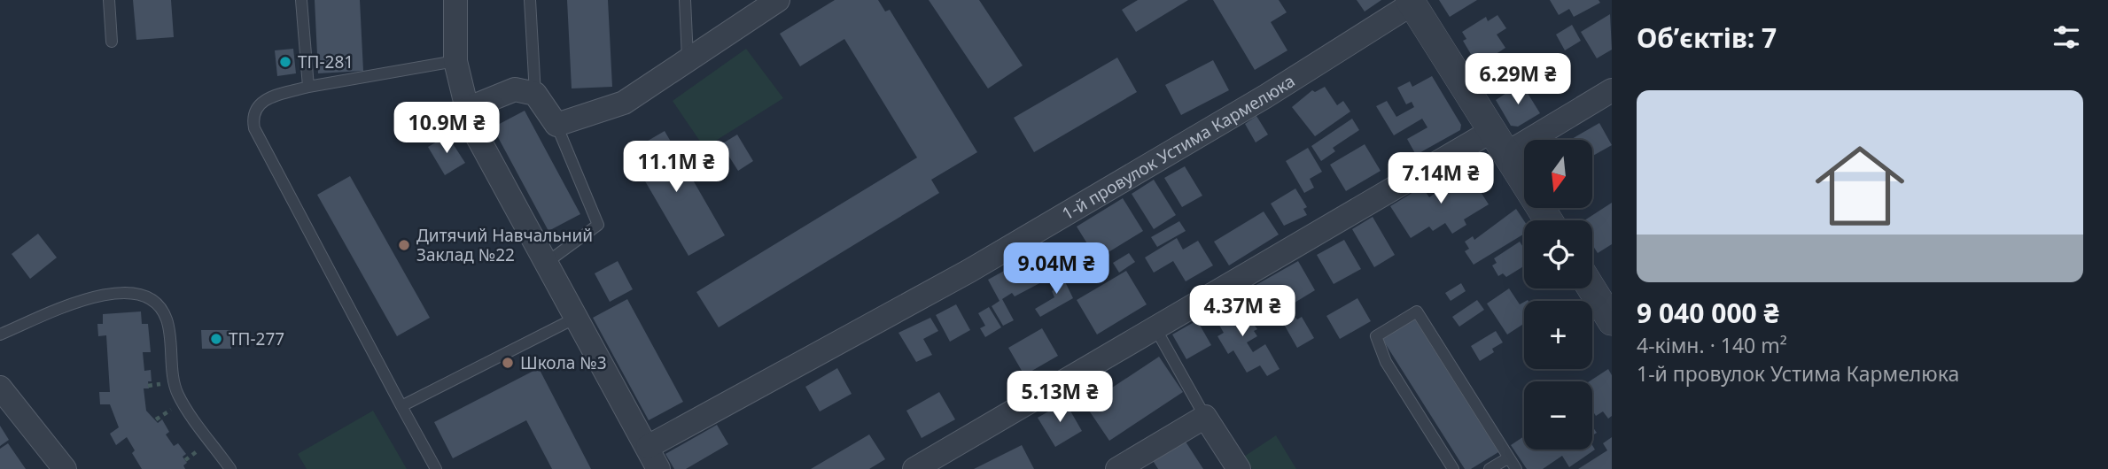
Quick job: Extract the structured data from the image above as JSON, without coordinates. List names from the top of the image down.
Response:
{
  "streets": {
    "street": ["1-й провулок Устима Кармелюка"]
  },
  "places": [
    "ТП-281",
    "Дитячий Навчальний Заклад №22",
    "ТП-277",
    "Школа №3"
  ],
  "north": "bottom",
  "page": {
    "heading": "Об’єктів: 7",
    "price": [
      "6.29M ₴",
      "10.9M ₴",
      "11.1M ₴",
      "7.14M ₴",
      "9.04M ₴",
      "4.37M ₴",
      "5.13M ₴"
    ],
    "list": [
      {
        "name": "9 040 000 ₴",
        "note": "4-кімн. · 140 m² · 1-й провулок Устима Кармелюка"
      }
    ],
    "map_buttons": ["+", "−"]
  }
}
